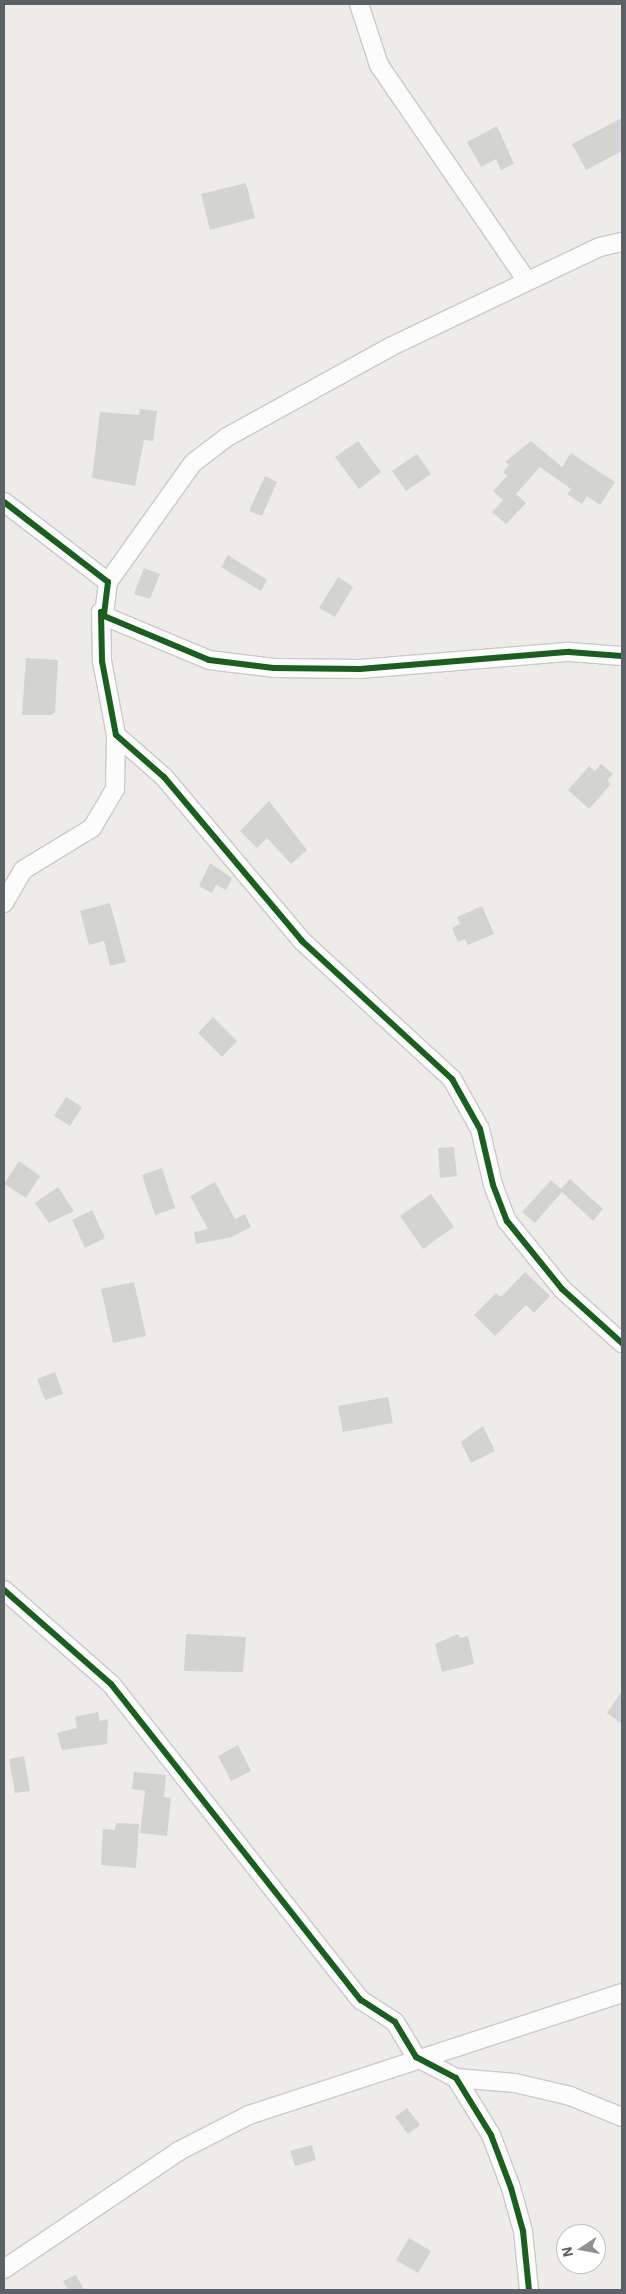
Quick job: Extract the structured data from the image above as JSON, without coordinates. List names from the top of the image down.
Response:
{
  "north": "left"
}
